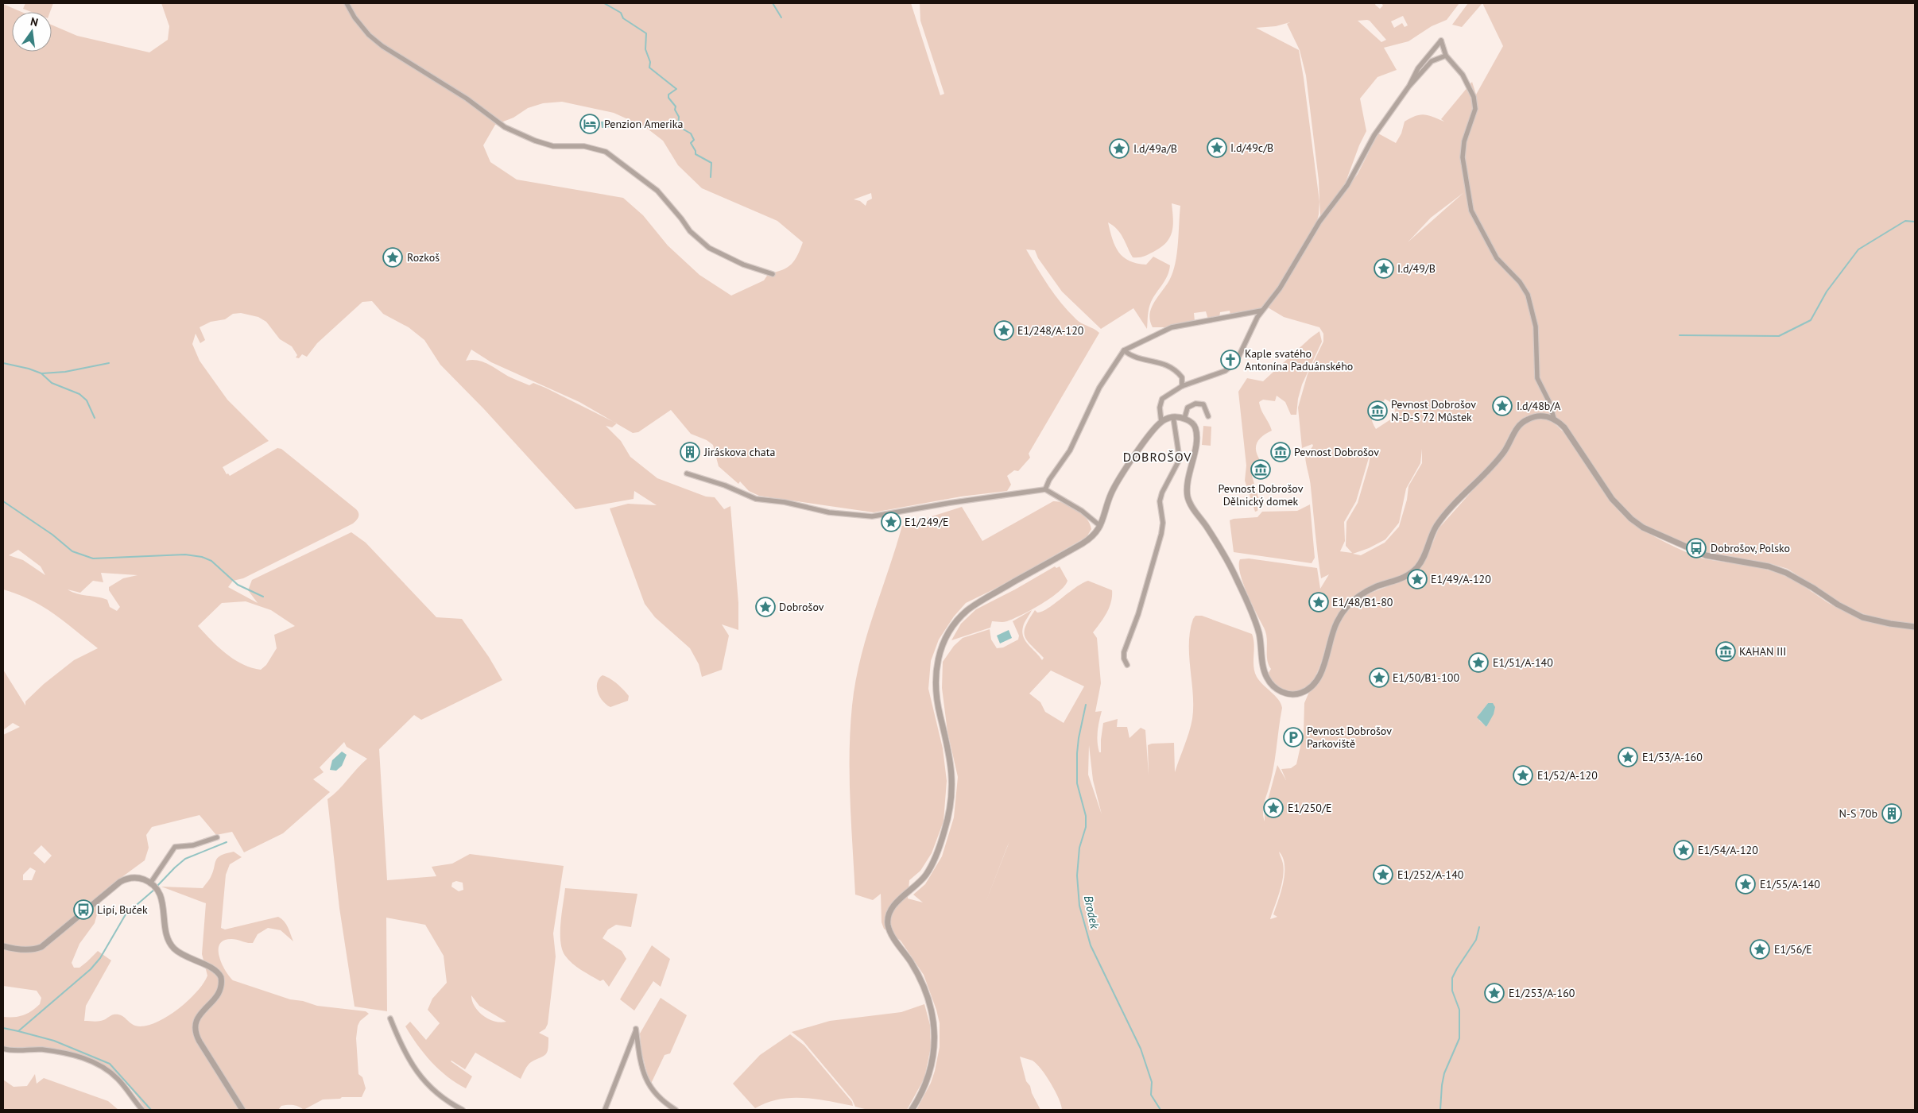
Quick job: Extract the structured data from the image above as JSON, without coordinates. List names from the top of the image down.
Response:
{
  "districts": ["DOBROŠOV"],
  "water": ["Brodek"],
  "places": {
    "hotel": ["Penzion Amerika"],
    "place": [
      "I.d/49c/B",
      "I.d/49a/B",
      "Rozkoš",
      "I.d/49/B",
      "E1/248/A-120",
      "I.d/48b/A",
      "E1/249/E",
      "E1/49/A-120",
      "E1/48/B1-80",
      "Dobrošov",
      "E1/51/A-140",
      "E1/50/B1-100",
      "E1/53/A-160",
      "E1/52/A-120",
      "E1/250/E",
      "E1/54/A-120",
      "E1/252/A-140",
      "E1/55/A-140",
      "E1/56/E",
      "E1/253/A-160"
    ],
    "church": ["Kaple svatého Antonína Paduánského"],
    "museum": [
      "Pevnost Dobrošov N-D-S 72 Můstek",
      "Pevnost Dobrošov",
      "Pevnost Dobrošov Dělnický domek",
      "KAHAN III"
    ],
    "building": ["Jiráskova chata", "N-S 70b"],
    "bus stop": ["Dobrošov, Polsko", "Lipí, Buček"],
    "parking": ["Pevnost Dobrošov Parkoviště"]
  },
  "north": "top"
}
